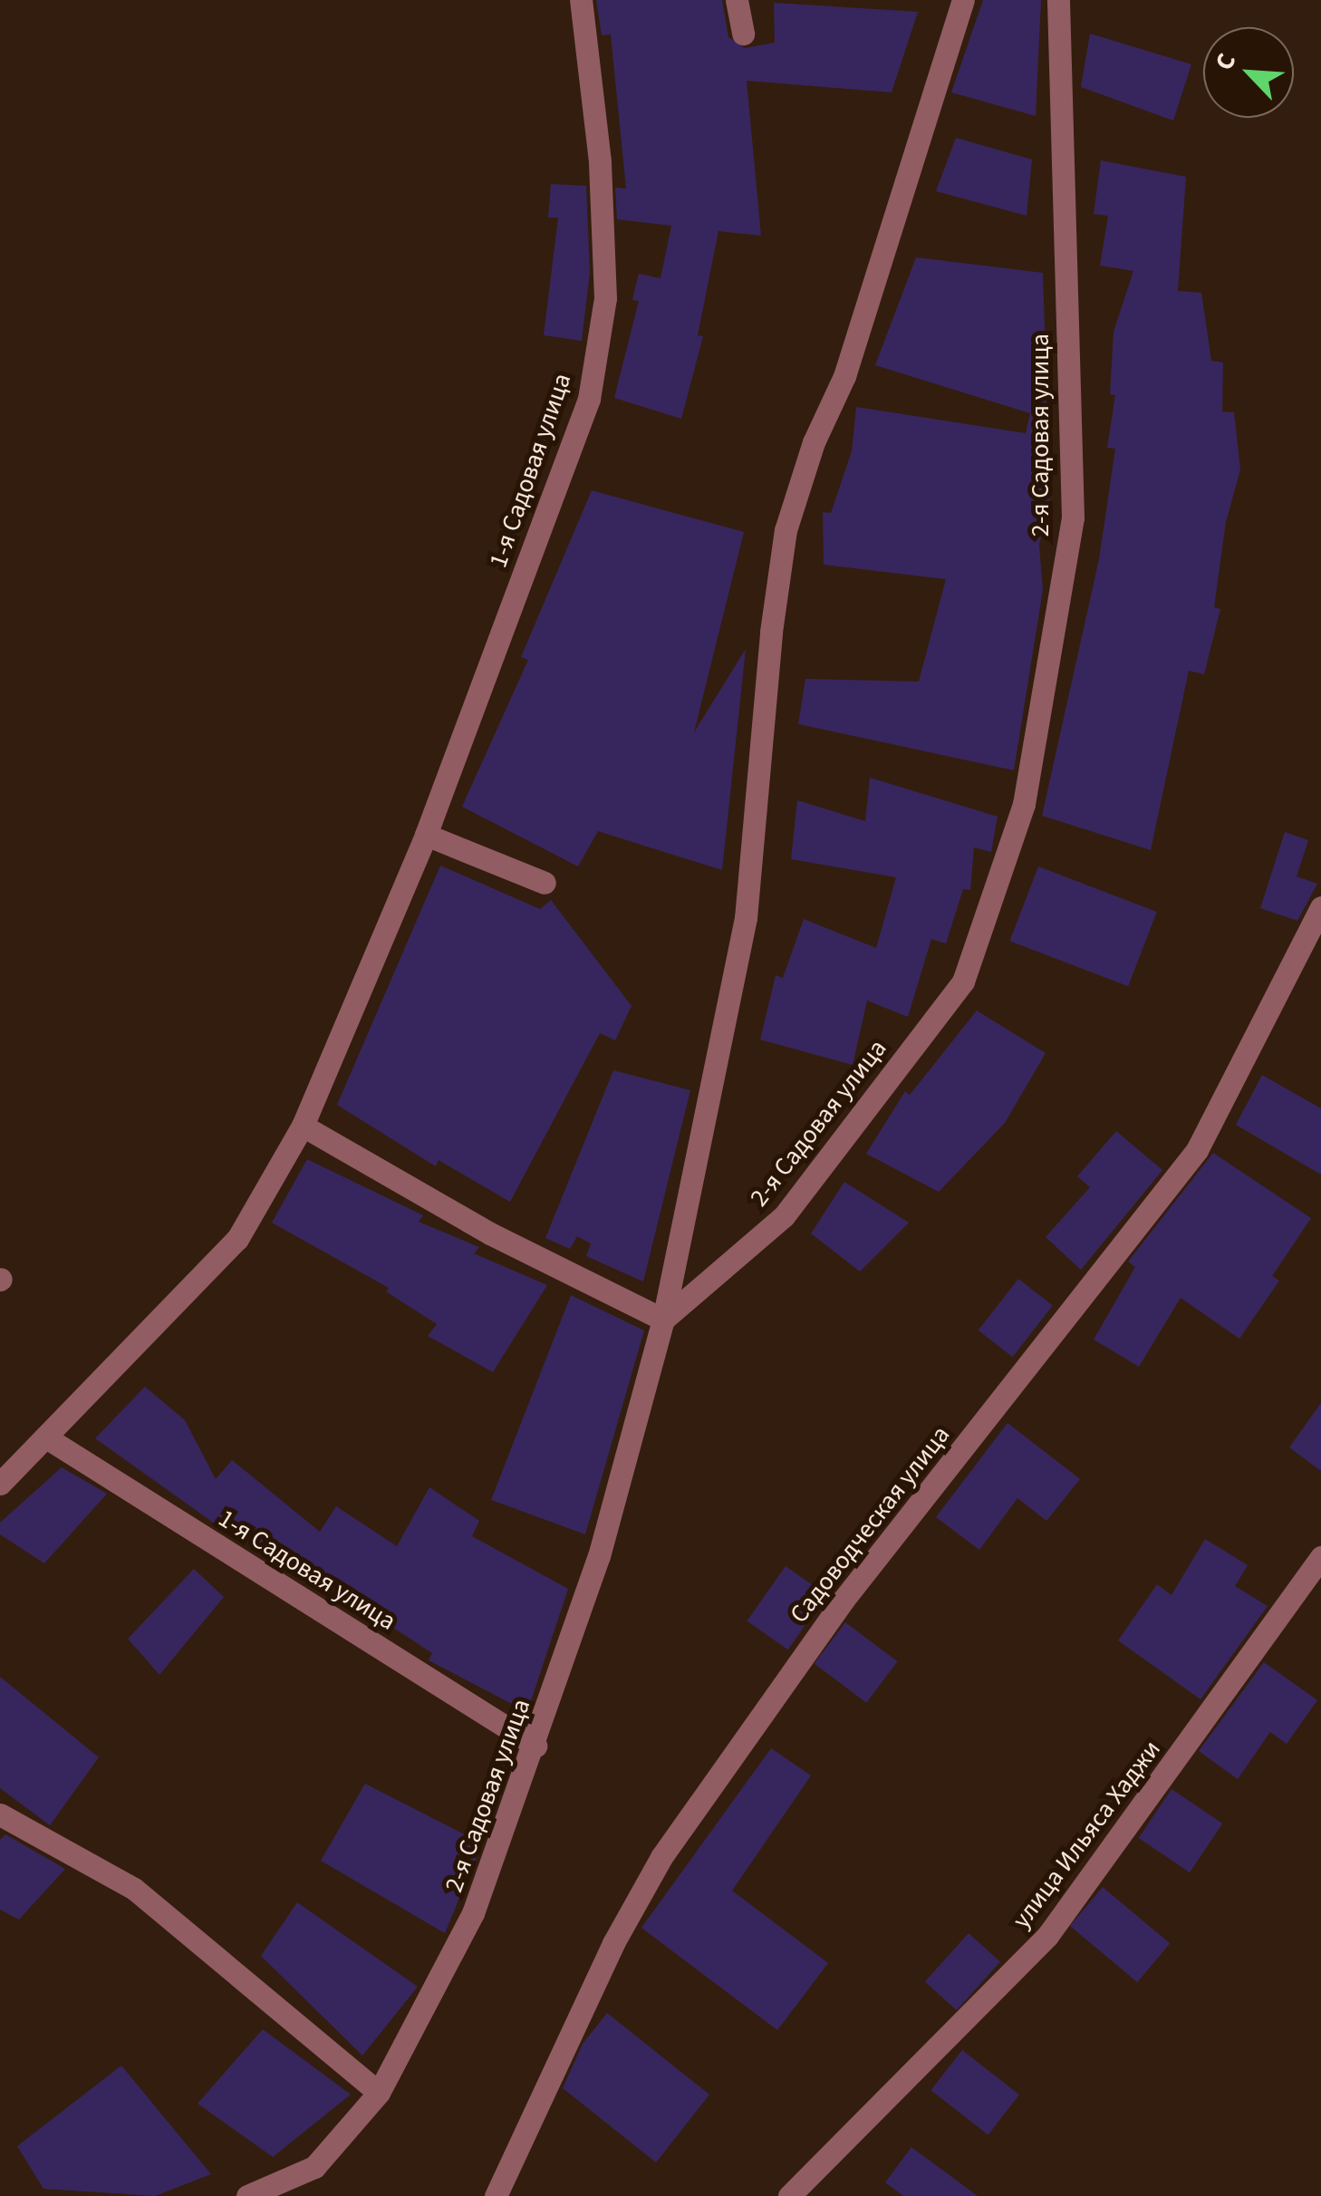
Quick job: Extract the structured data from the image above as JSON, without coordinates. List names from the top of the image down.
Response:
{
  "streets": {
    "street": [
      "2-я Садовая улица",
      "1-я Садовая улица",
      "Садоводческая улица",
      "улица Ильяса Хаджи"
    ]
  },
  "crossings": [
    ["2-я Садовая улица", "1-я Садовая улица"]
  ],
  "north": "top left"
}
